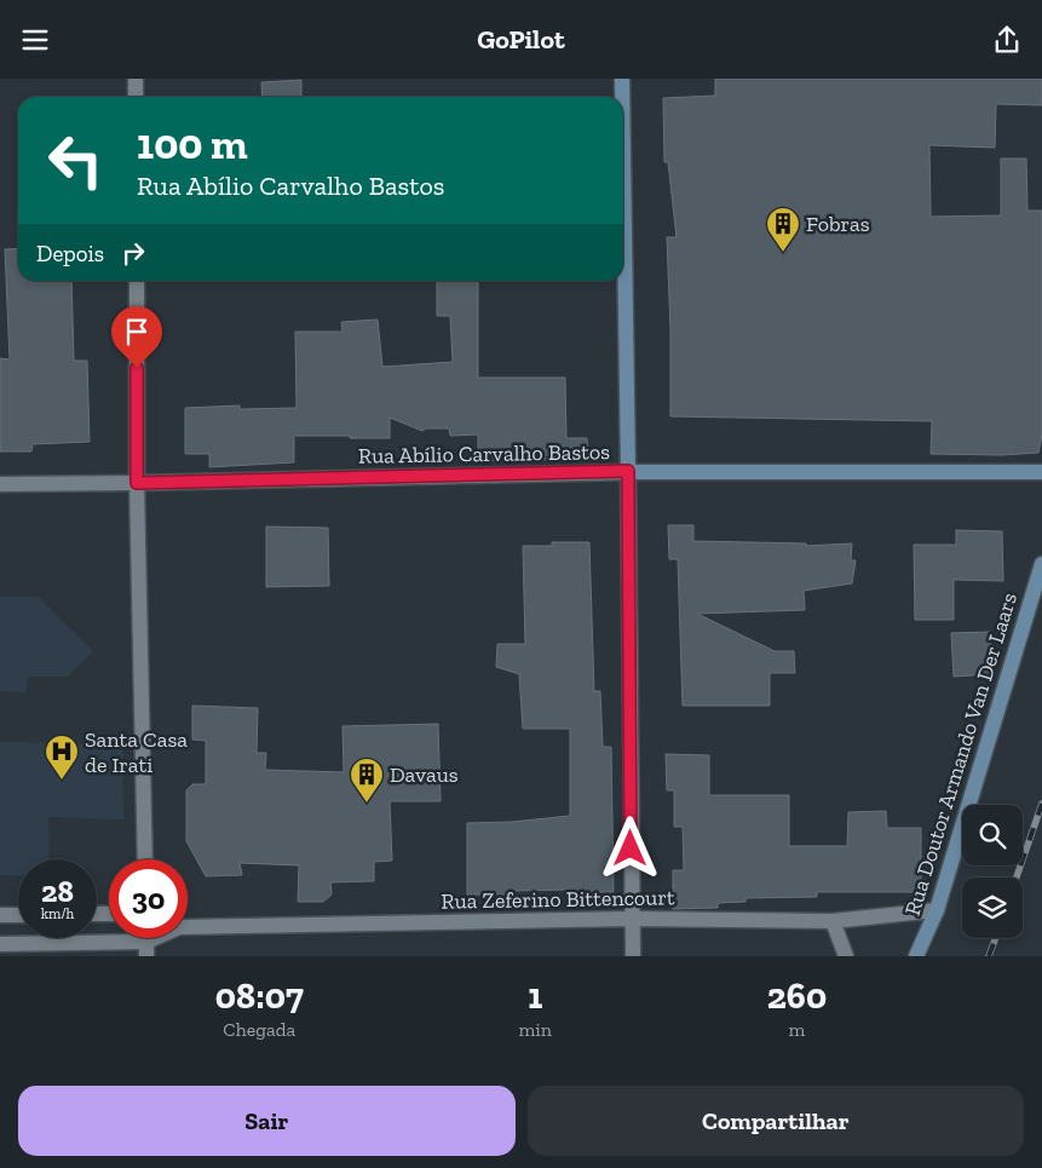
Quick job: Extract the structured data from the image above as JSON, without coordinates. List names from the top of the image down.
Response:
{
  "streets": {
    "main road": ["Rua Abílio Carvalho Bastos", "Rua Doutor Armando Van Der Laars"],
    "street": ["Rua Zeferino Bittencourt"]
  },
  "crossings": [
    ["Rua Doutor Armando Van Der Laars", "Rua Zeferino Bittencourt"]
  ],
  "places": {
    "building": ["Fobras", "Davaus"],
    "hospital": ["Santa Casa de Irati"]
  },
  "page": {
    "header": "GoPilot",
    "turn": ["100 m", "Rua Abílio Carvalho Bastos"],
    "then": "Depois",
    "speed": "28 km/h",
    "limit": "30",
    "eta": [
      "08:07",
      "Chegada",
      "1",
      "min",
      "260",
      "m"
    ],
    "buttons": ["Sair", "Compartilhar"]
  }
}
